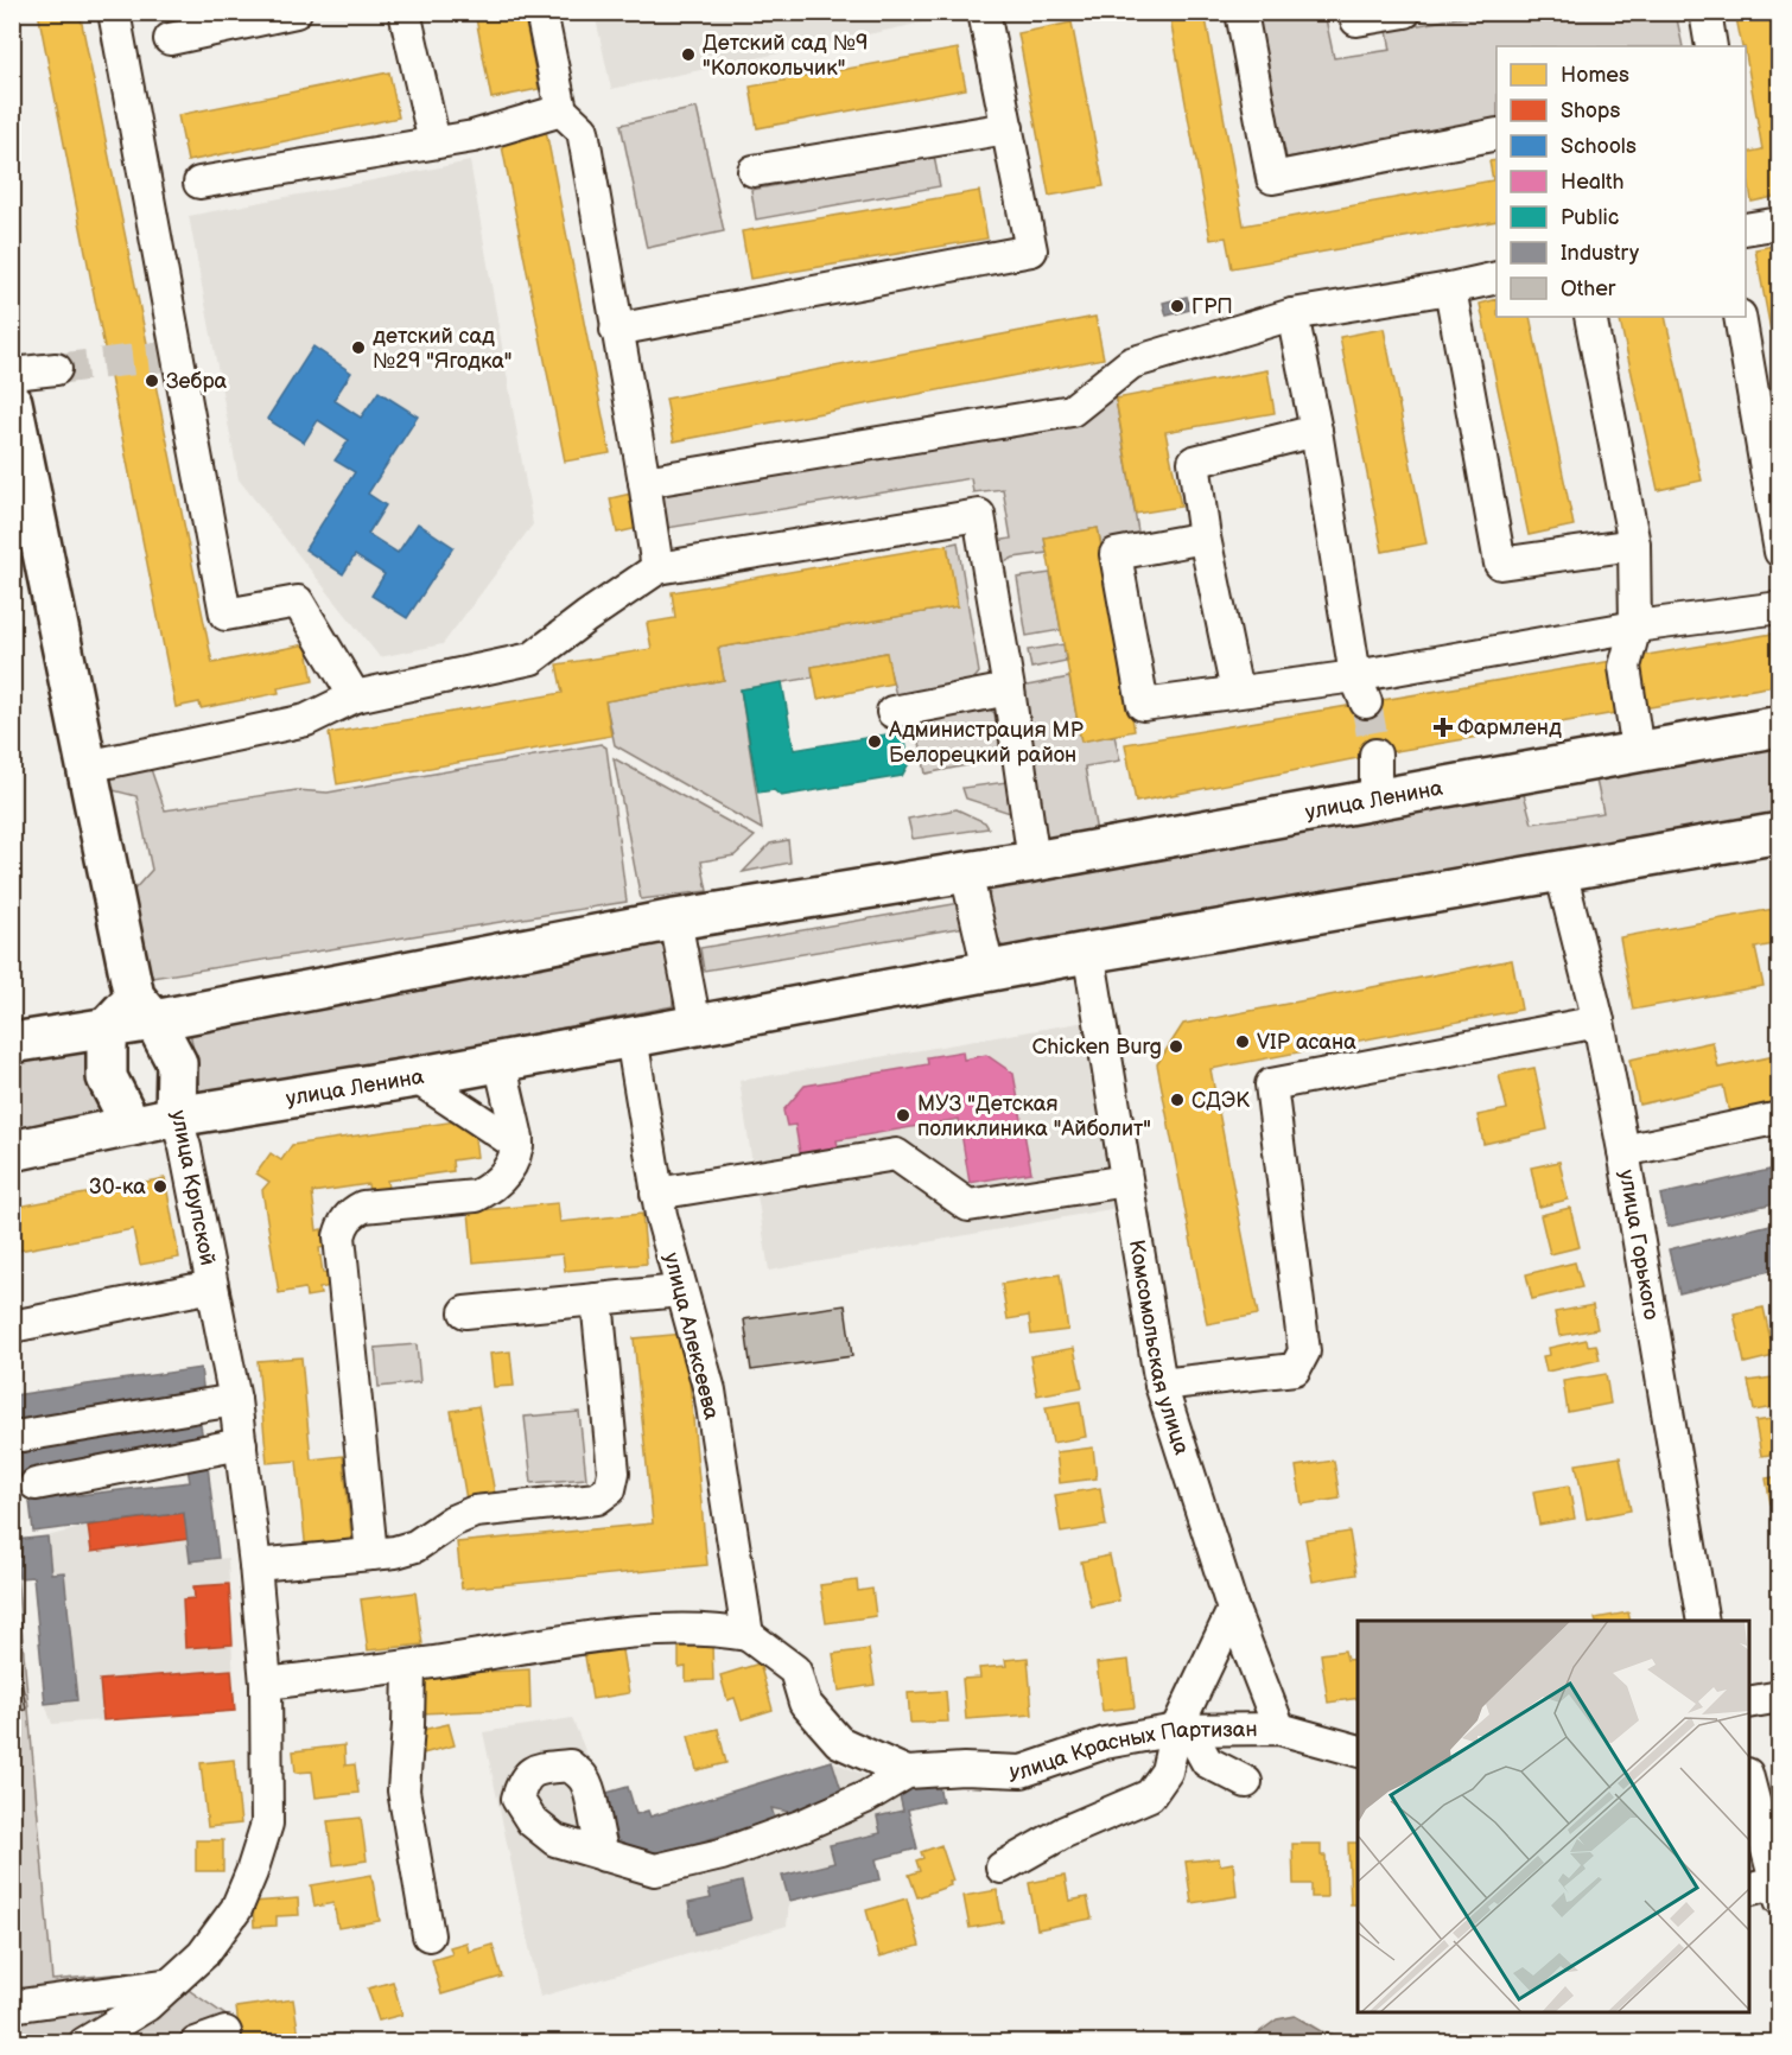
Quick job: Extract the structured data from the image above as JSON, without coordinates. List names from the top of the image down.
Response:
{
  "streets": {
    "main road": ["улица Ленина", "улица Крупской"],
    "street": [
      "улица Горького",
      "улица Алексеева",
      "Комсомольская улица",
      "улица Красных Партизан"
    ]
  },
  "crossings": [
    ["улица Ленина", "улица Крупской"],
    ["улица Ленина", "улица Горького"],
    ["улица Ленина", "улица Алексеева"],
    ["улица Ленина", "Комсомольская улица"],
    ["Комсомольская улица", "улица Красных Партизан"]
  ],
  "places": {
    "other": [
      "Детский сад №9 \"Колокольчик\"",
      "ГРП",
      "детский сад №29 \"Ягодка\"",
      "Зебра",
      "Администрация МР Белорецкий район",
      "VIP асана",
      "Chicken Burg",
      "СДЭК",
      "МУЗ \"Детская поликлиника \"Айболит\"",
      "30-ка"
    ],
    "health": ["Фармленд"]
  },
  "legend": [
    "Homes",
    "Shops",
    "Schools",
    "Health",
    "Public",
    "Industry",
    "Other"
  ]
}
